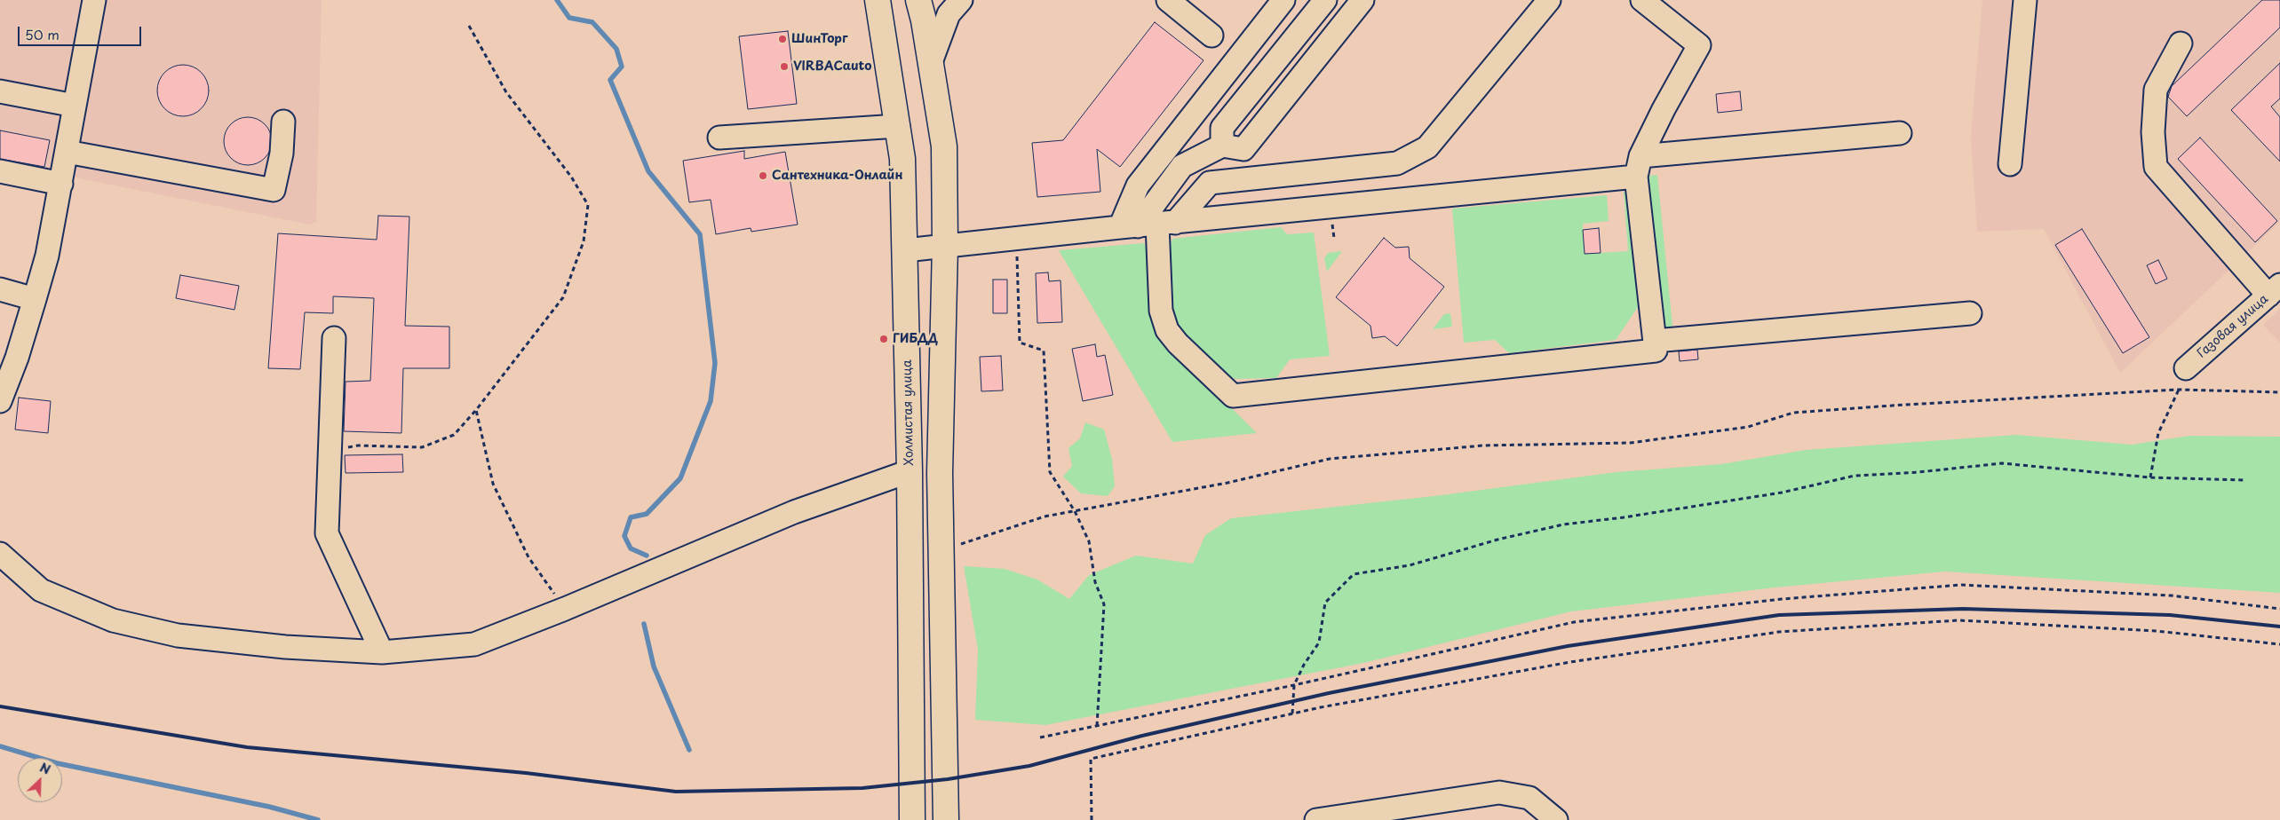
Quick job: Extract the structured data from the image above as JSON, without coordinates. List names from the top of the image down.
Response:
{
  "streets": {
    "highway": ["Холмистая улица"],
    "street": ["Газовая улица"]
  },
  "places": [
    "ШинТорг",
    "VIRBACauto",
    "Сантехника-Онлайн",
    "ГИБДД"
  ],
  "scale_bar": "50 m",
  "north": "top right"
}
